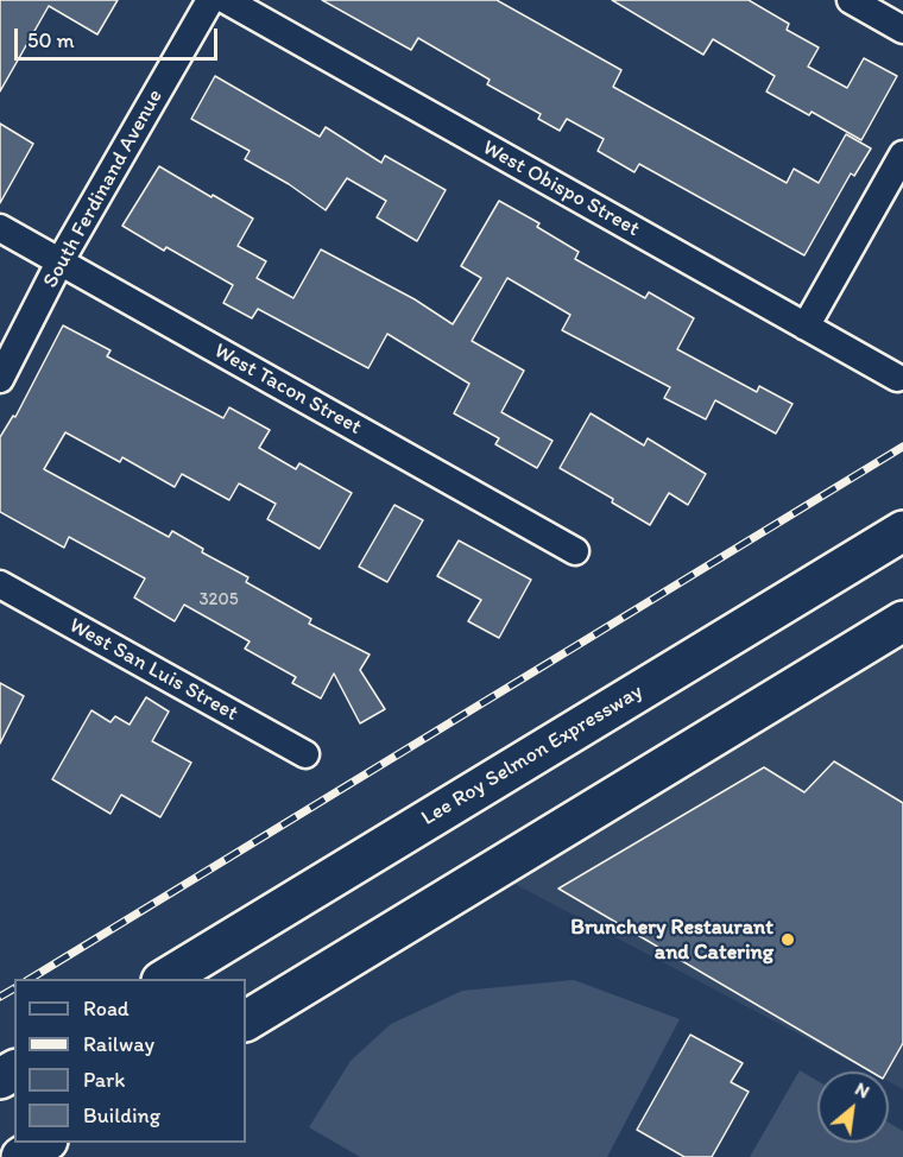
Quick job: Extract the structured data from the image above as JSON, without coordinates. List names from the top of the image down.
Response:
{
  "streets": {
    "highway": ["Lee Roy Selmon Expressway"],
    "street": [
      "South Ferdinand Avenue",
      "West Obispo Street",
      "West Tacon Street",
      "West San Luis Street"
    ]
  },
  "crossings": [
    ["South Ferdinand Avenue", "West Tacon Street"]
  ],
  "places": ["Brunchery Restaurant and Catering"],
  "house_numbers": ["3205"],
  "legend": [
    "Road",
    "Railway",
    "Park",
    "Building"
  ],
  "scale_bar": "50 m",
  "north": "top right"
}
